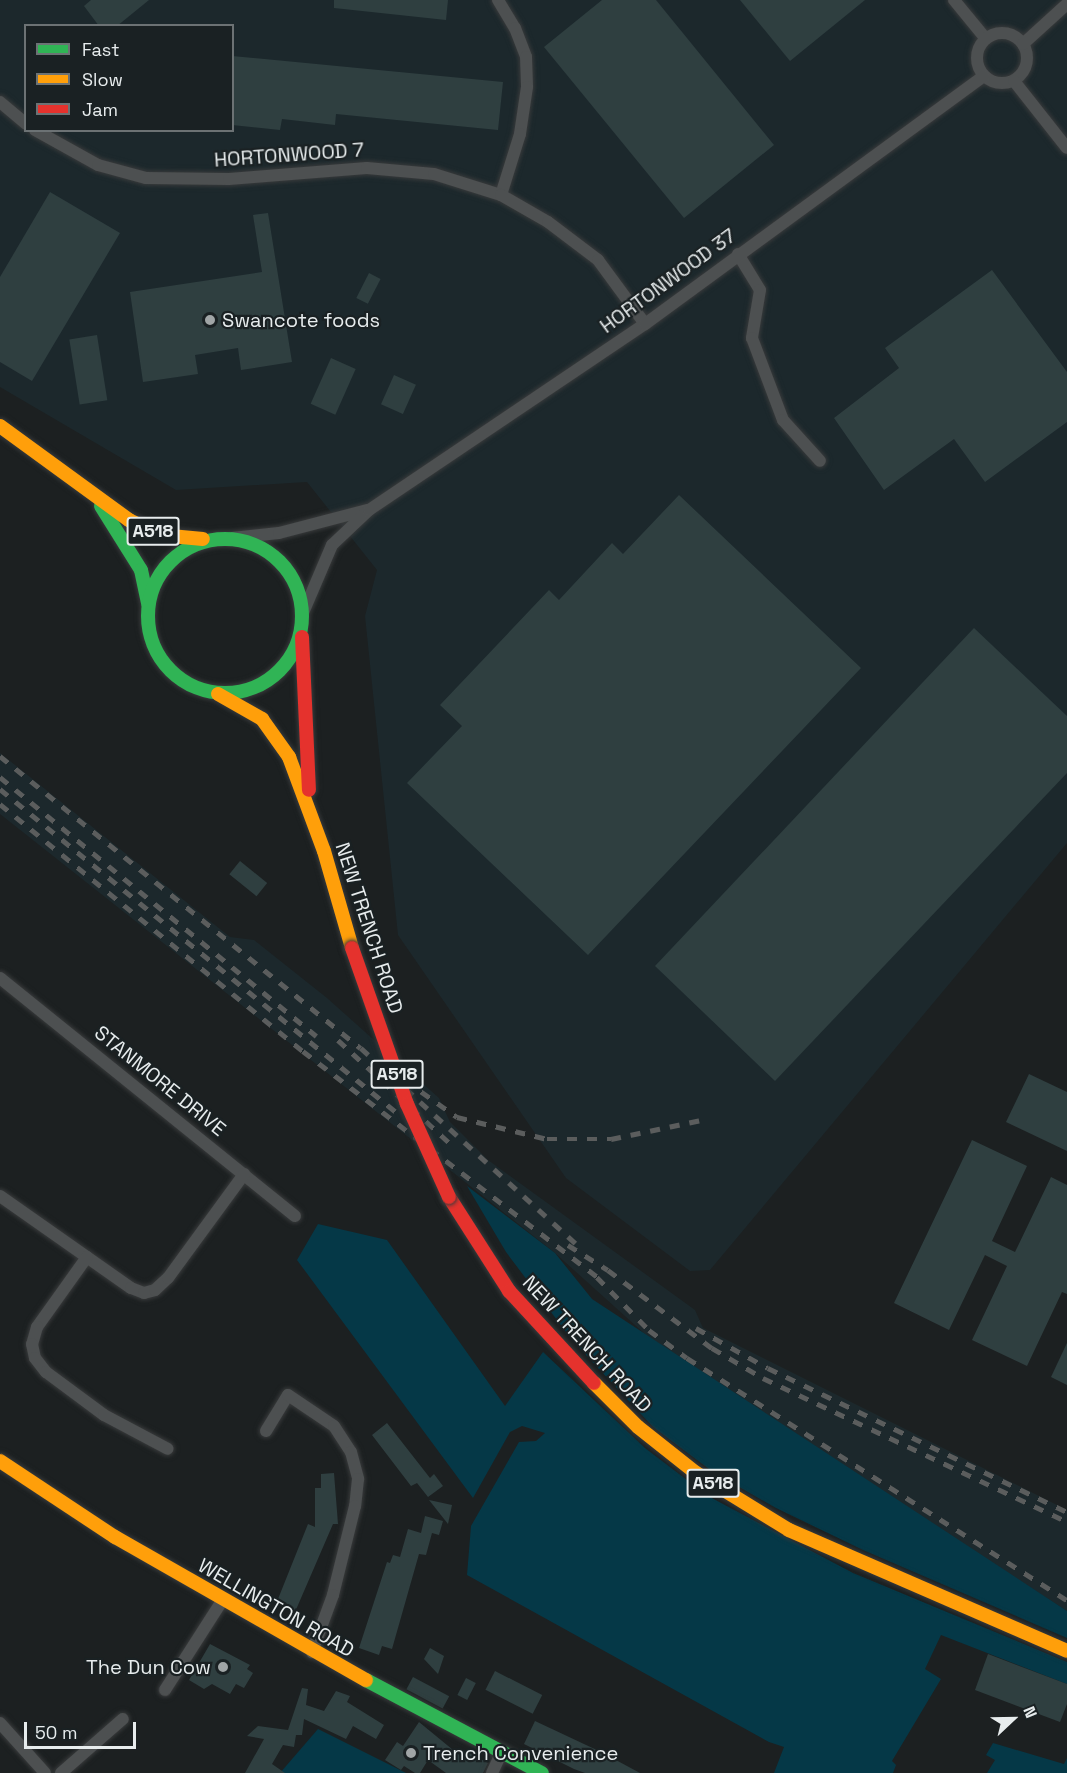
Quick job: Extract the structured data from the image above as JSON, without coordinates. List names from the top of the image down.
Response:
{
  "streets": {
    "main road": ["A518", "NEW TRENCH ROAD", "WELLINGTON ROAD"],
    "street": ["HORTONWOOD 7", "HORTONWOOD 37", "STANMORE DRIVE"]
  },
  "crossings": [
    ["HORTONWOOD 7", "HORTONWOOD 37"],
    ["HORTONWOOD 37", "A518"],
    ["HORTONWOOD 37", "NEW TRENCH ROAD"],
    ["A518", "NEW TRENCH ROAD"]
  ],
  "places": ["Swancote foods", "The Dun Cow", "Trench Convenience"],
  "legend": ["Fast", "Slow", "Jam"],
  "scale_bar": "50 m",
  "north": "right"
}
